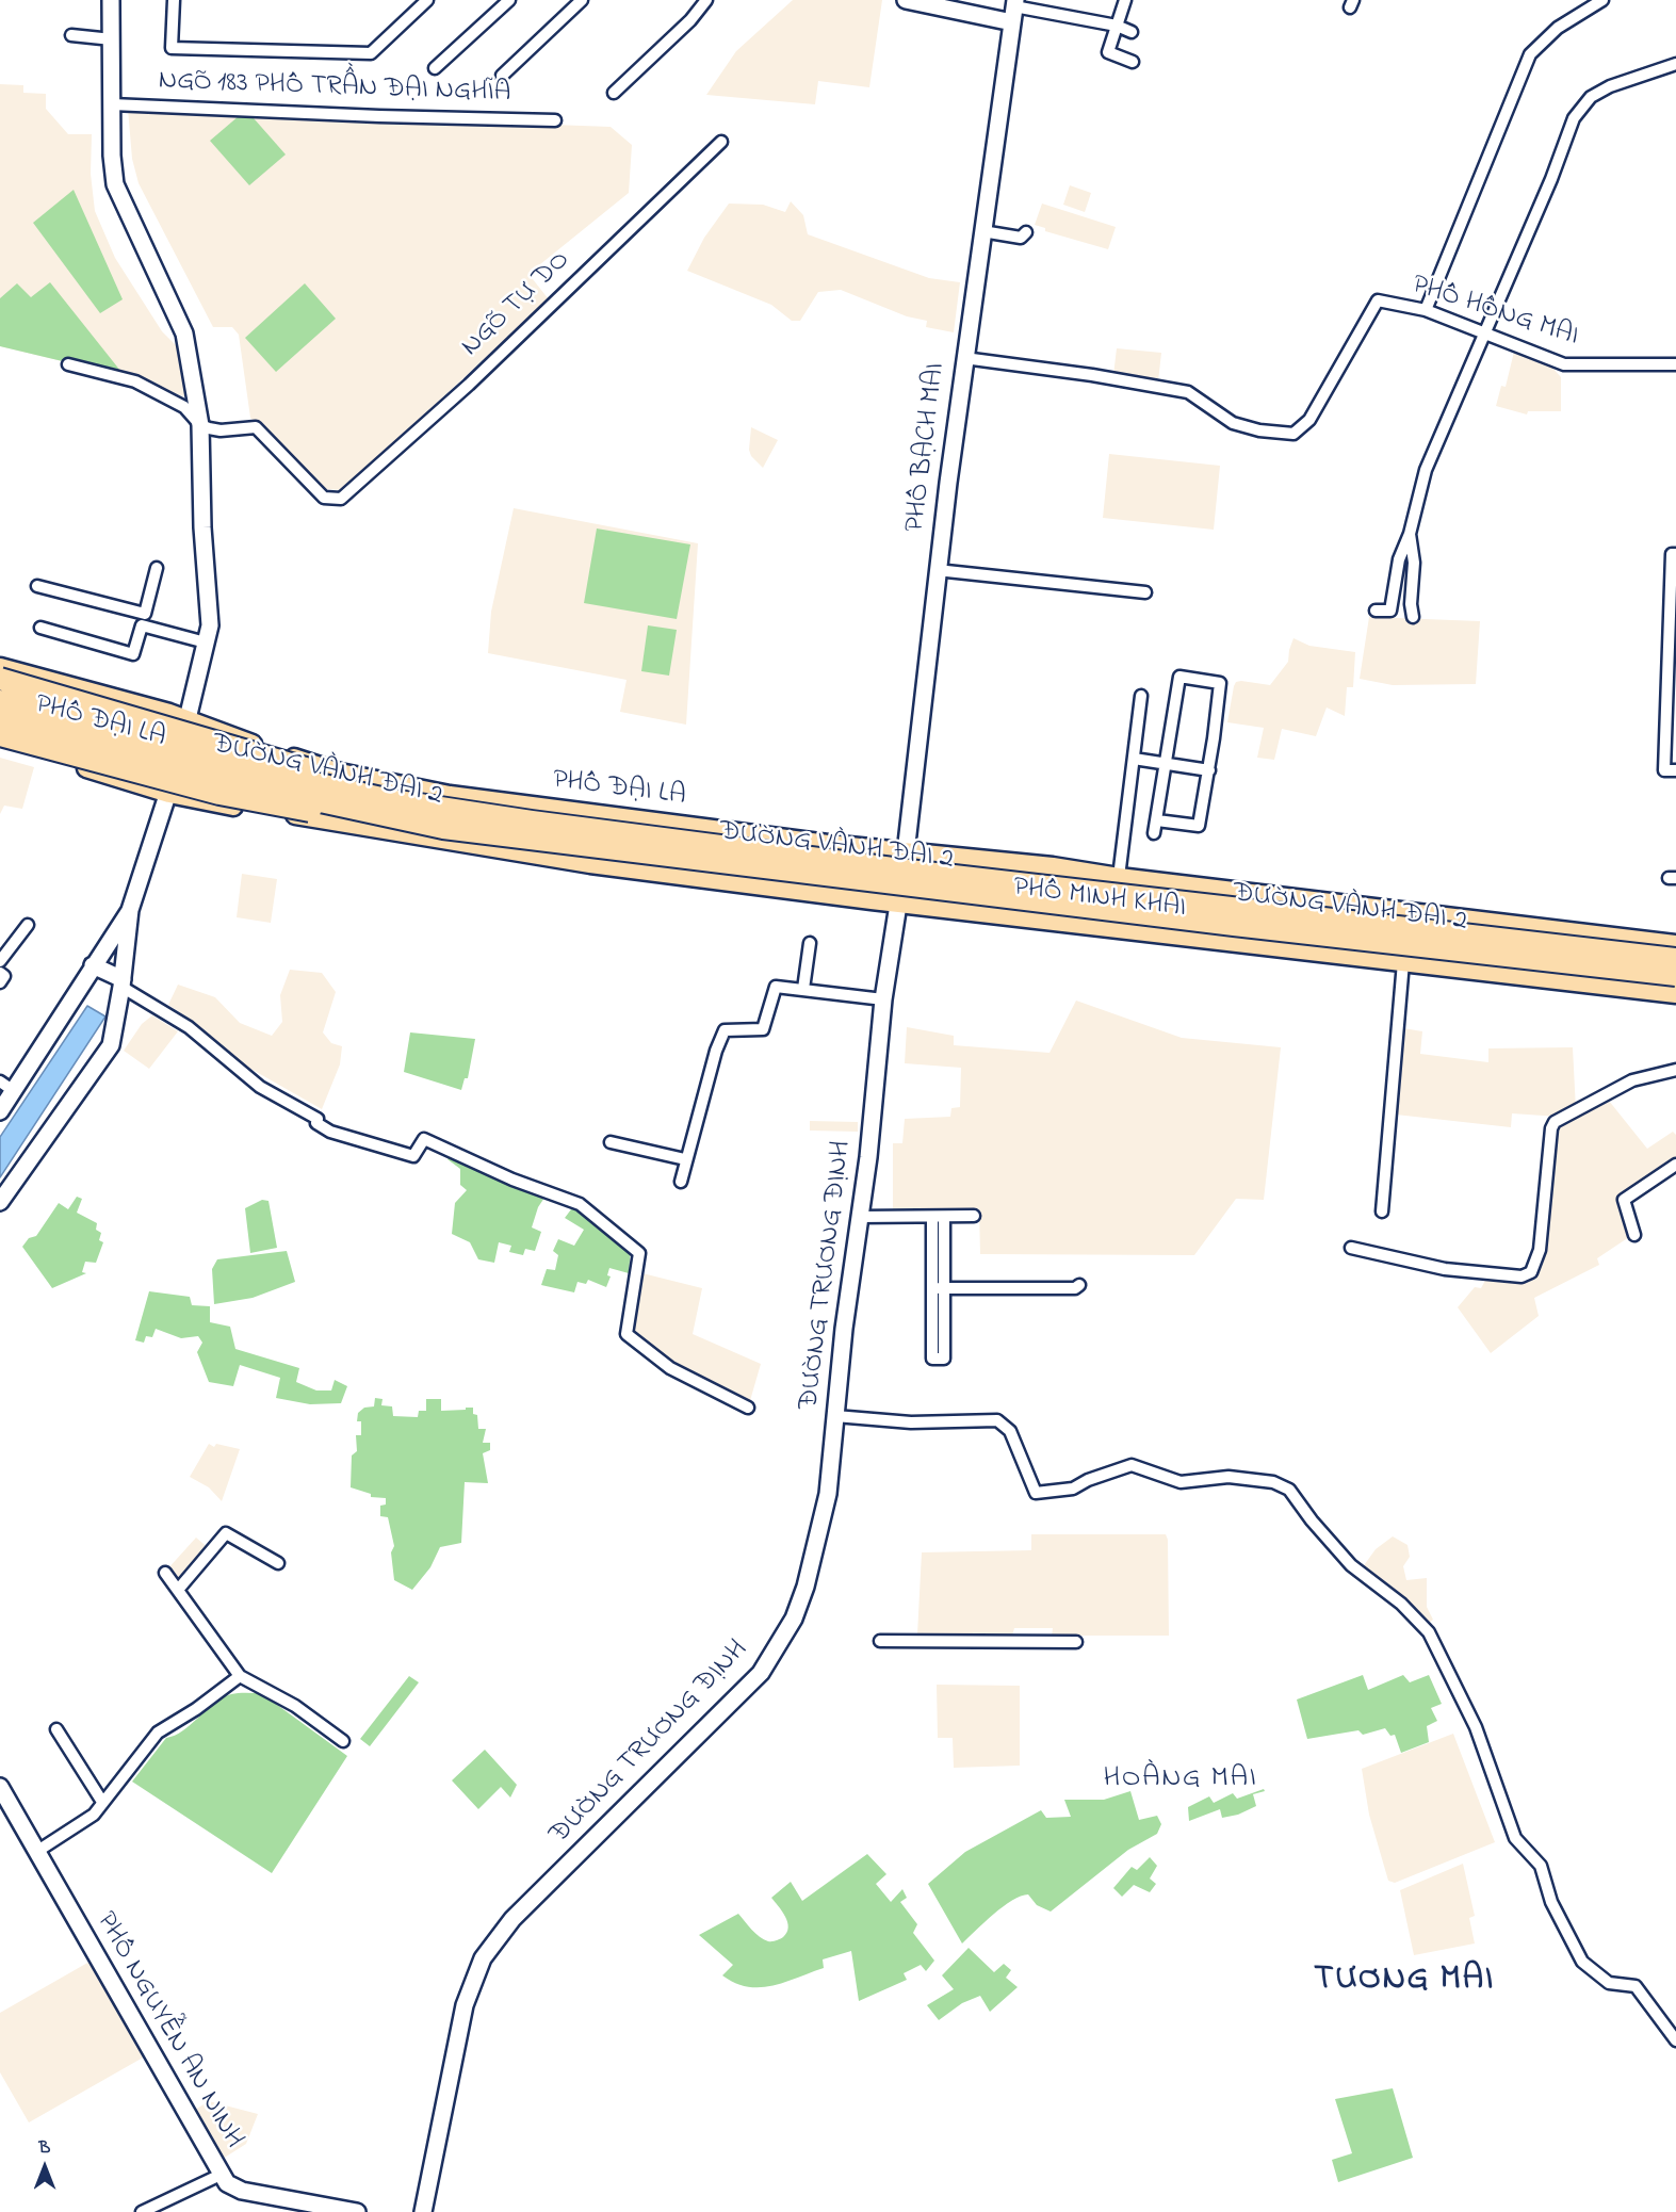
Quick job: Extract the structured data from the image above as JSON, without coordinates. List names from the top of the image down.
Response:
{
  "streets": {
    "highway": ["ĐƯỜNG VÀNH ĐAI 2"],
    "main road": [
      "PHỐ BẠCH MAI",
      "PHỐ ĐẠI LA",
      "PHỐ MINH KHAI",
      "ĐƯỜNG TRƯƠNG ĐỊNH",
      "PHỐ NGUYỄN AN NINH"
    ],
    "street": ["NGÕ 183 PHỐ TRẦN ĐẠI NGHĨA", "NGÕ TỰ DO", "PHỐ HỒNG MAI"]
  },
  "crossings": [
    ["PHỐ HỒNG MAI", "PHỐ BẠCH MAI"],
    ["PHỐ BẠCH MAI", "PHỐ ĐẠI LA"],
    ["PHỐ BẠCH MAI", "PHỐ MINH KHAI"],
    ["PHỐ BẠCH MAI", "ĐƯỜNG TRƯƠNG ĐỊNH"],
    ["PHỐ ĐẠI LA", "PHỐ MINH KHAI"],
    ["PHỐ ĐẠI LA", "ĐƯỜNG TRƯƠNG ĐỊNH"],
    ["PHỐ MINH KHAI", "ĐƯỜNG TRƯƠNG ĐỊNH"]
  ],
  "districts": ["HOÀNG MAI", "TƯƠNG MAI"],
  "north": "top"
}
